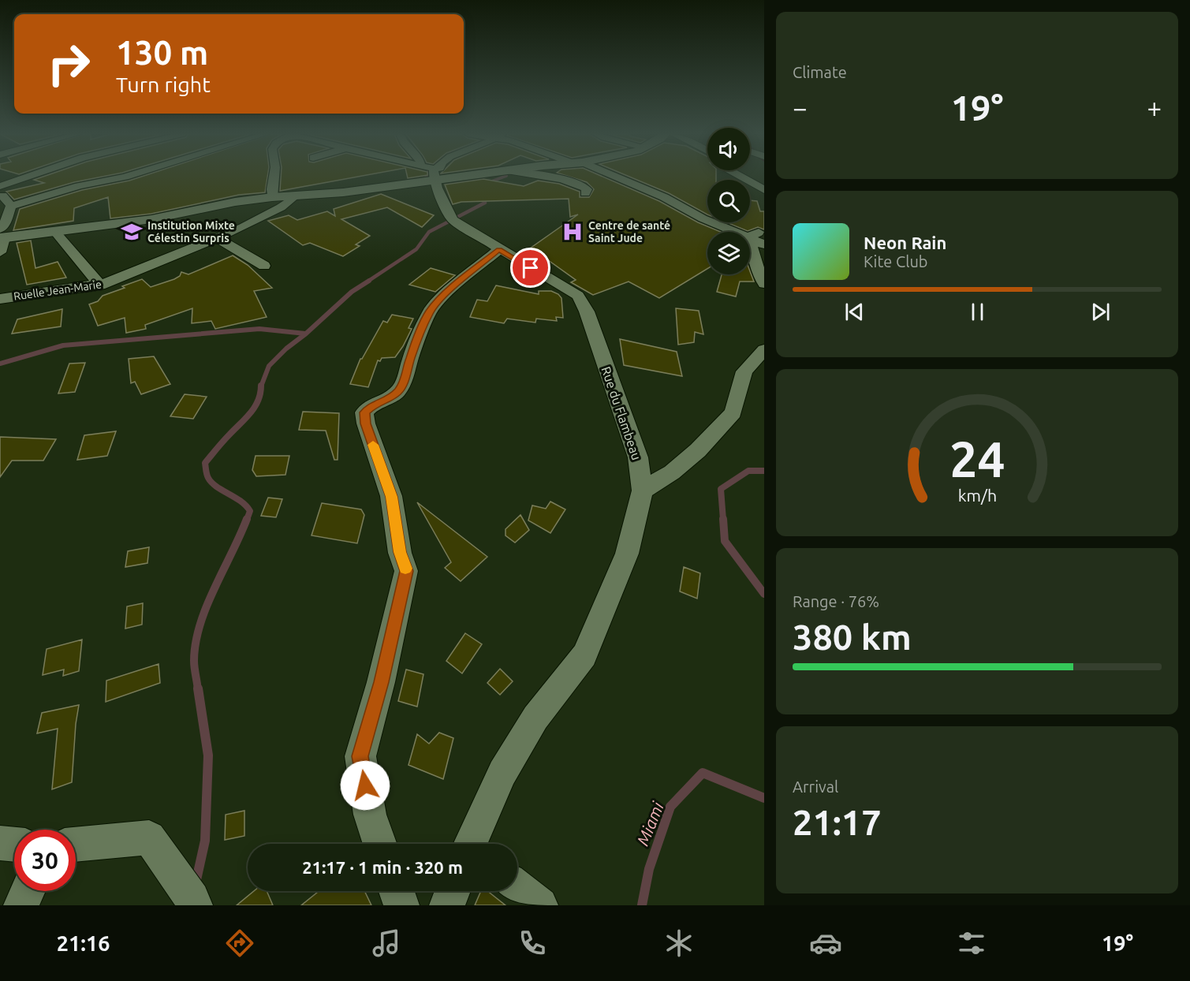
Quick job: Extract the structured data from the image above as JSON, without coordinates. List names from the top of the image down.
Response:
{
  "streets": {
    "street": ["Ruelle Jean-Marie", "Rue du Flambeau"]
  },
  "water": ["Miami"],
  "places": {
    "school or university": ["Institution Mixte Célestin Surpris"],
    "hospital": ["Centre de santé Saint Jude"]
  },
  "page": {
    "tile": [
      "Climate",
      ["Range · 76%", "380 km"],
      ["Arrival", "21:17"]
    ],
    "turn": ["130 m", "Turn right"],
    "heat": ["−", "19°", "+"],
    "song": ["Neon Rain", "Kite Club"],
    "limit": "30",
    "trip": "21:17 · 1 min · 320 m",
    "tabs": ["21:16", "19°"],
    "gauge": ["24", "km/h"]
  }
}
